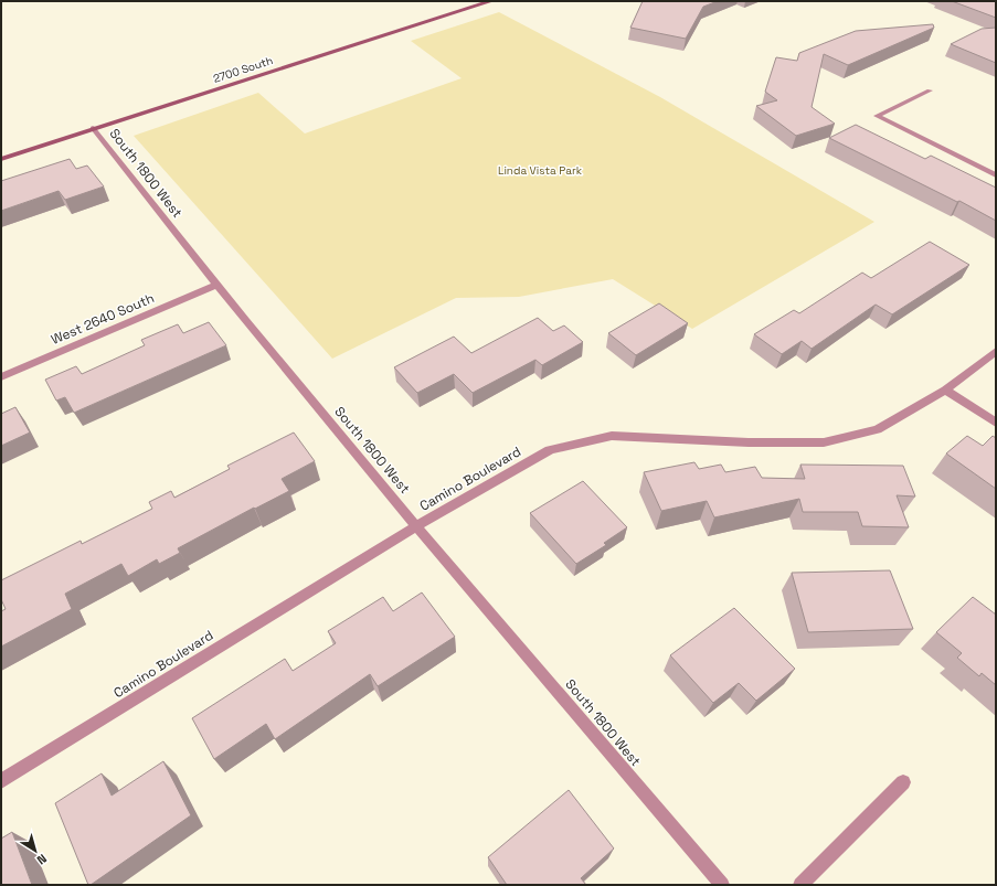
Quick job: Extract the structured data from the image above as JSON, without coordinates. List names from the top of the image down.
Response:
{
  "streets": {
    "main road": ["2700 South"],
    "street": ["South 1800 West", "West 2640 South", "Camino Boulevard"]
  },
  "crossings": [
    ["2700 South", "South 1800 West"],
    ["South 1800 West", "West 2640 South"],
    ["South 1800 West", "Camino Boulevard"]
  ],
  "parks": ["Linda Vista Park"],
  "north": "bottom right"
}
